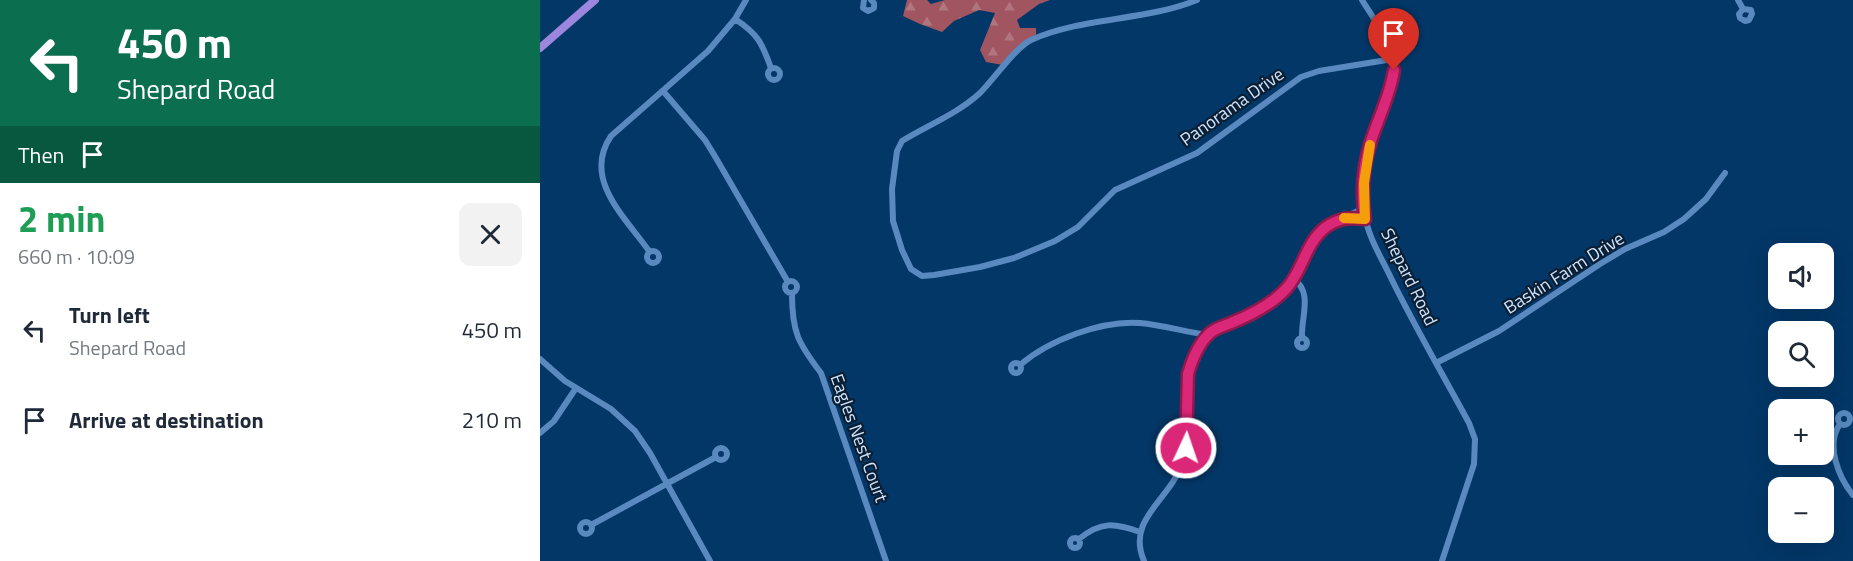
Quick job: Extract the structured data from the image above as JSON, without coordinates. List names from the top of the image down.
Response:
{
  "streets": {
    "street": [
      "Panorama Drive",
      "Baskin Farm Drive",
      "Shepard Road",
      "Eagles Nest Court"
    ]
  },
  "crossings": [
    ["Panorama Drive", "Shepard Road"],
    ["Baskin Farm Drive", "Shepard Road"]
  ],
  "page": {
    "turn": ["450 m", "Shepard Road"],
    "then": "Then",
    "heading": ["2 min", "660 m · 10:09"],
    "map_buttons": ["+", "−"],
    "list": [
      {
        "name": "Turn left",
        "note": "Shepard Road",
        "value": "450 m"
      },
      {
        "name": "Arrive at destination",
        "value": "210 m"
      }
    ]
  }
}
